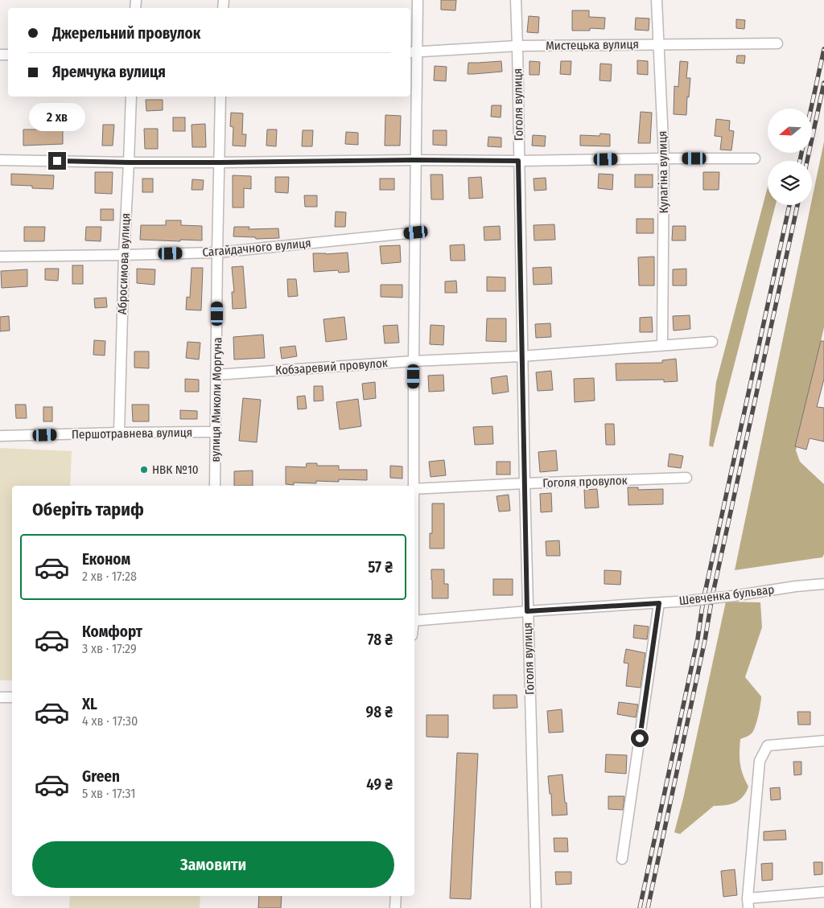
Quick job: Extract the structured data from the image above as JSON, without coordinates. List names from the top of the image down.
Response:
{
  "streets": {
    "street": [
      "Мистецька вулиця",
      "Гоголя вулиця",
      "Кулагіна вулиця",
      "Сагайдачного вулиця",
      "Абросимова вулиця",
      "Кобзаревий провулок",
      "вулиця Миколи Моргуна",
      "Першотравнева вулиця",
      "Гоголя провулок",
      "Шевченка бульвар"
    ]
  },
  "crossings": [
    ["Мистецька вулиця", "Гоголя вулиця"],
    ["Мистецька вулиця", "Кулагіна вулиця"],
    ["Гоголя вулиця", "Кобзаревий провулок"],
    ["Гоголя вулиця", "Гоголя провулок"],
    ["Гоголя вулиця", "Шевченка бульвар"],
    ["Кулагіна вулиця", "Кобзаревий провулок"],
    ["Сагайдачного вулиця", "Абросимова вулиця"],
    ["Сагайдачного вулиця", "вулиця Миколи Моргуна"],
    ["Абросимова вулиця", "Першотравнева вулиця"],
    ["Кобзаревий провулок", "вулиця Миколи Моргуна"],
    ["вулиця Миколи Моргуна", "Першотравнева вулиця"]
  ],
  "places": ["НВК №10"],
  "north": "left",
  "page": {
    "banner": ["Джерельний провулок", "Яремчука вулиця"],
    "bubble": "2 хв",
    "heading": "Оберіть тариф",
    "list": [
      {
        "name": "Економ",
        "note": "2 хв · 17:28",
        "value": "57 ₴"
      },
      {
        "name": "Комфорт",
        "note": "3 хв · 17:29",
        "value": "78 ₴"
      },
      {
        "name": "XL",
        "note": "4 хв · 17:30",
        "value": "98 ₴"
      },
      {
        "name": "Green",
        "note": "5 хв · 17:31",
        "value": "49 ₴"
      }
    ],
    "buttons": "Замовити"
  }
}
